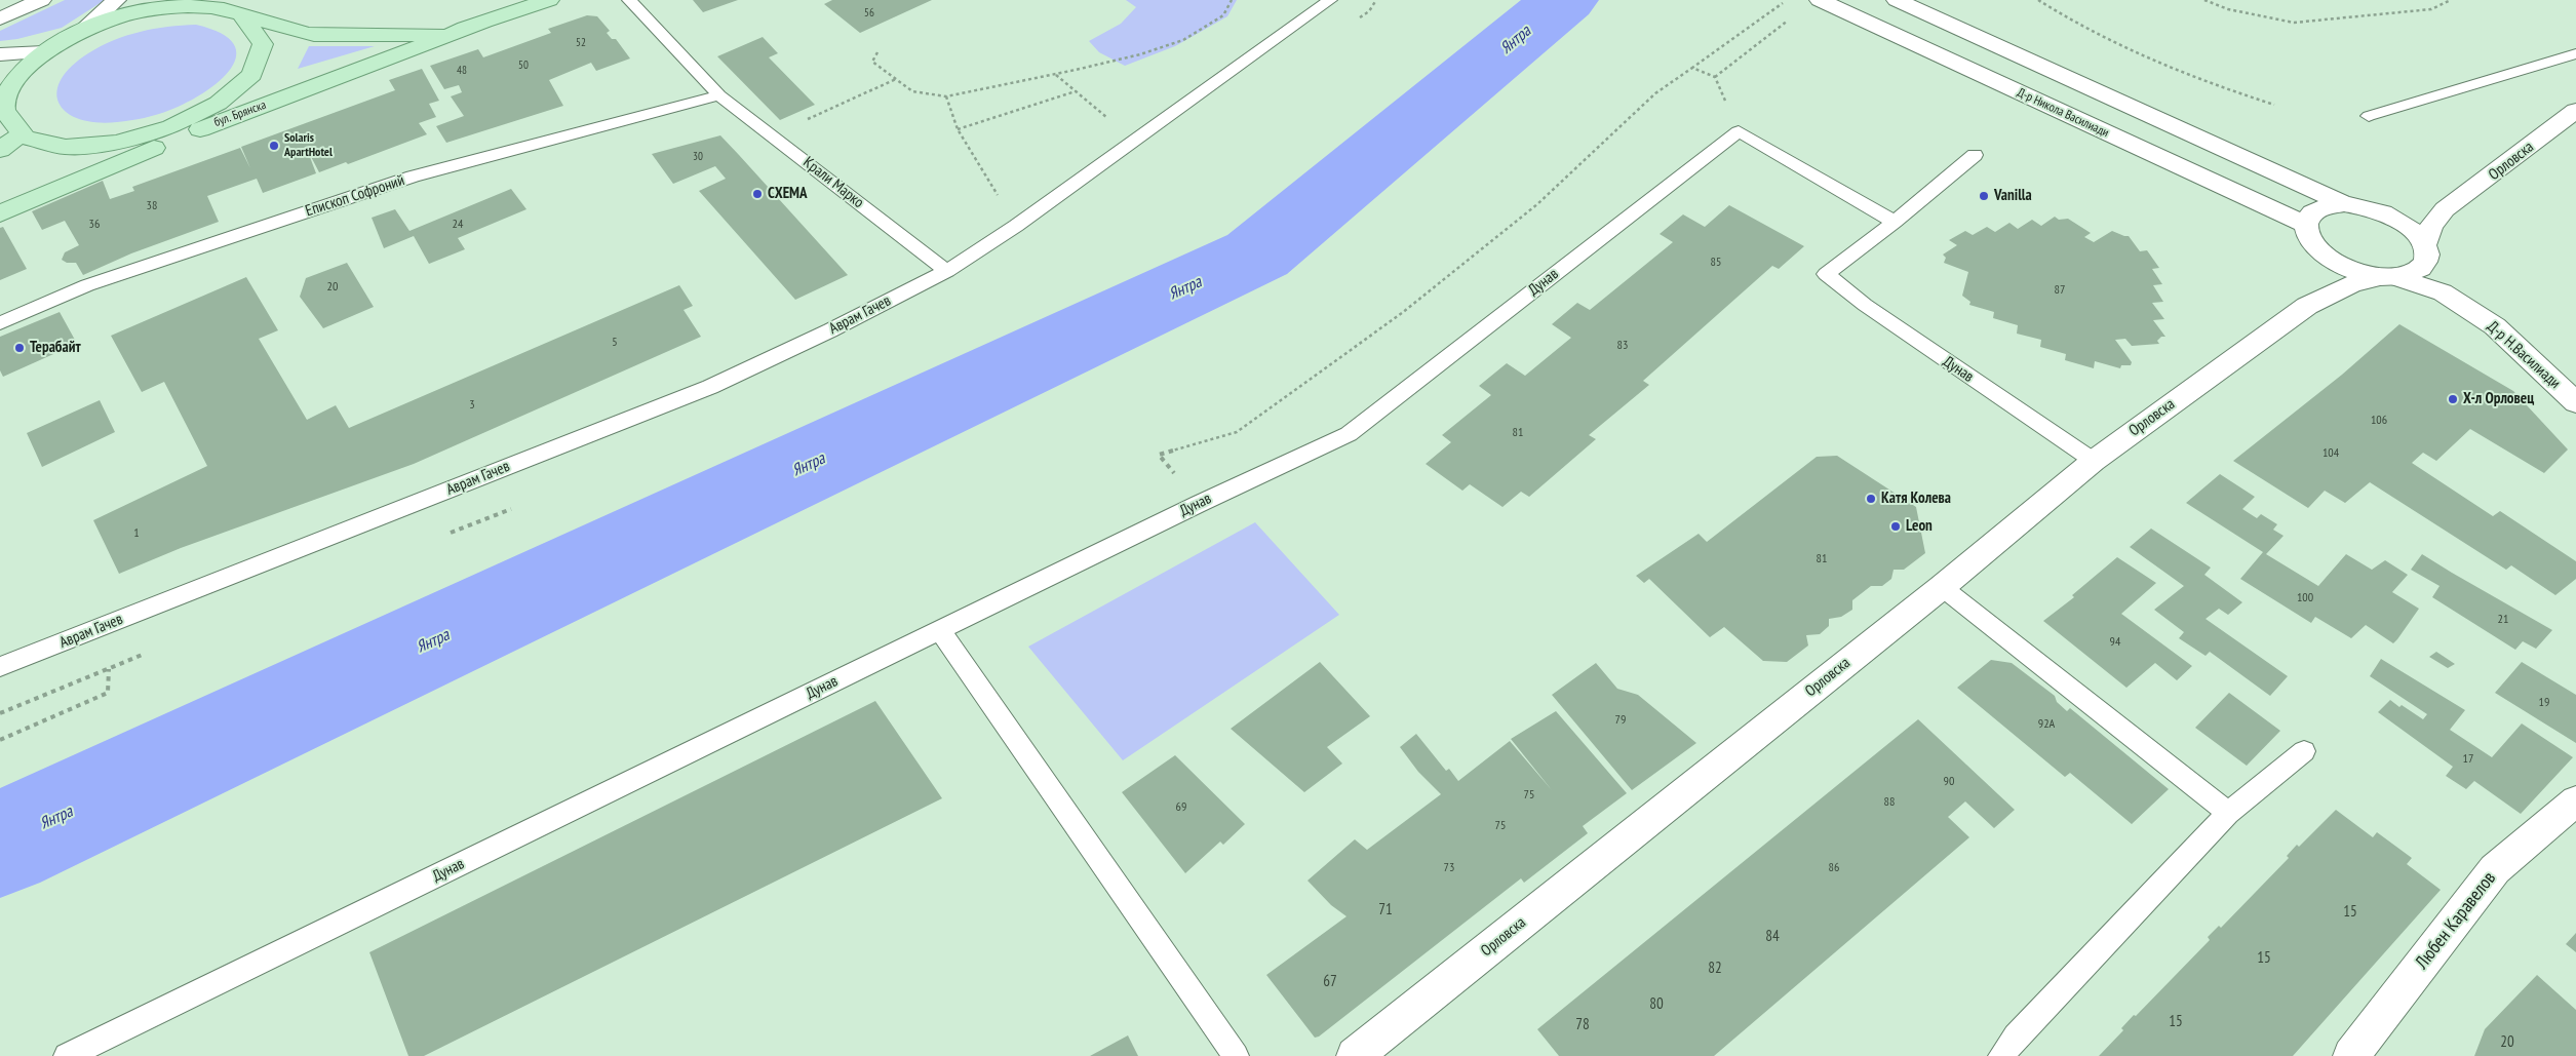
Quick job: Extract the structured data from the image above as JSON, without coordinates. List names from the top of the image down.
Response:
{
  "streets": {
    "main road": ["бул. Брянска"],
    "street": [
      "Д-р Никола Василиади",
      "Орловска",
      "Д-р Н.Василиади",
      "Любен Каравелов"
    ],
    "lane": [
      "Крали Марко",
      "Епископ Софроний",
      "Дунав",
      "Аврам Гачев"
    ]
  },
  "crossings": [
    ["Орловска", "Дунав"],
    ["Орловска", "Д-р Н.Василиади"],
    ["Крали Марко", "Епископ Софроний"],
    ["Крали Марко", "Аврам Гачев"]
  ],
  "water": ["Янтра"],
  "places": [
    "Solaris ApartHotel",
    "СХЕМА",
    "Vanilla",
    "Терабайт",
    "Х-л Орловец",
    "Катя Колева",
    "Leon"
  ],
  "house_numbers": [
    "56",
    "52",
    "50",
    "48",
    "30",
    "38",
    "36",
    "24",
    "85",
    "20",
    "87",
    "5",
    "83",
    "3",
    "106",
    "81",
    "104",
    "1",
    "81",
    "100",
    "21",
    "94",
    "19",
    "79",
    "92А",
    "17",
    "90",
    "75",
    "88",
    "69",
    "75",
    "73",
    "86",
    "71",
    "15",
    "84",
    "15",
    "82",
    "67",
    "80",
    "15",
    "78",
    "20"
  ]
}
